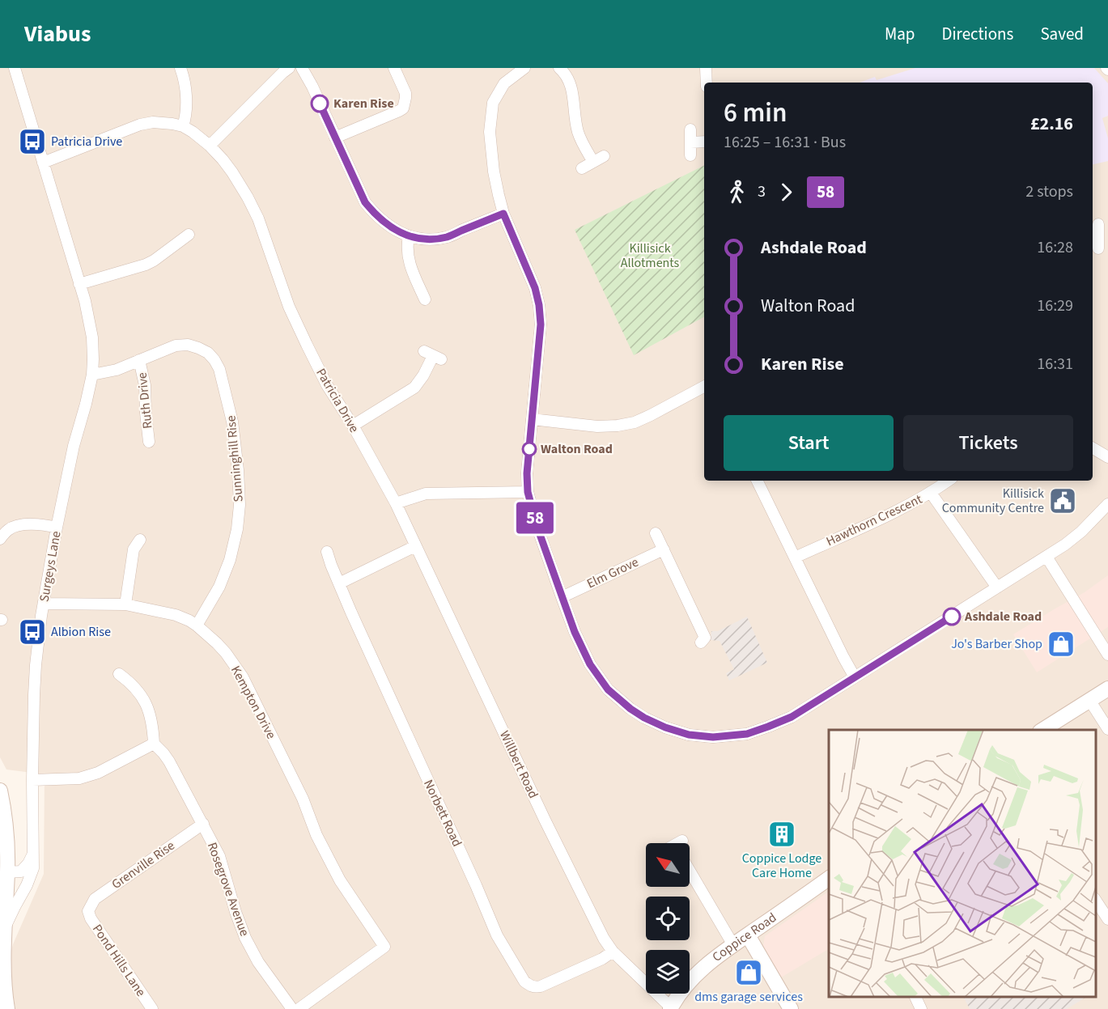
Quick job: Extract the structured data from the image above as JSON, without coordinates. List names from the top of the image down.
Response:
{
  "streets": {
    "street": [
      "Ruth Drive",
      "Patricia Drive",
      "Sunninghill Rise",
      "Hawthorn Crescent",
      "Surgeys Lane",
      "Elm Grove",
      "Kempton Drive",
      "Willbert Road",
      "Norbett Road",
      "Grenville Rise",
      "Rosegrove Avenue",
      "Coppice Road",
      "Pond Hills Lane"
    ]
  },
  "crossings": [
    ["Ruth Drive", "Sunninghill Rise"],
    ["Patricia Drive", "Surgeys Lane"],
    ["Patricia Drive", "Willbert Road"],
    ["Sunninghill Rise", "Surgeys Lane"],
    ["Sunninghill Rise", "Kempton Drive"],
    ["Surgeys Lane", "Kempton Drive"],
    ["Willbert Road", "Norbett Road"],
    ["Willbert Road", "Coppice Road"],
    ["Grenville Rise", "Rosegrove Avenue"],
    ["Grenville Rise", "Pond Hills Lane"]
  ],
  "parks": ["Killisick Allotments"],
  "places": {
    "other": ["Karen Rise", "Walton Road", "Ashdale Road"],
    "bus stop": ["Patricia Drive", "Albion Rise"],
    "public building": ["Killisick Community Centre"],
    "shop": ["Jo's Barber Shop", "dms garage services"],
    "building": ["Coppice Lodge Care Home"]
  },
  "lines": ["bus line 58"],
  "north": "top left",
  "page": {
    "header": "Viabus",
    "nav": ["Map", "Directions", "Saved"],
    "on_map": "58",
    "heading": ["6 min", "16:25 – 16:31 · Bus", "£2.16"],
    "legs": ["3", "58", "2 stops"],
    "list": [
      {
        "name": "Ashdale Road",
        "value": "16:28"
      },
      {
        "name": "Walton Road",
        "value": "16:29"
      },
      {
        "name": "Karen Rise",
        "value": "16:31"
      }
    ],
    "buttons": ["Start", "Tickets"]
  }
}
